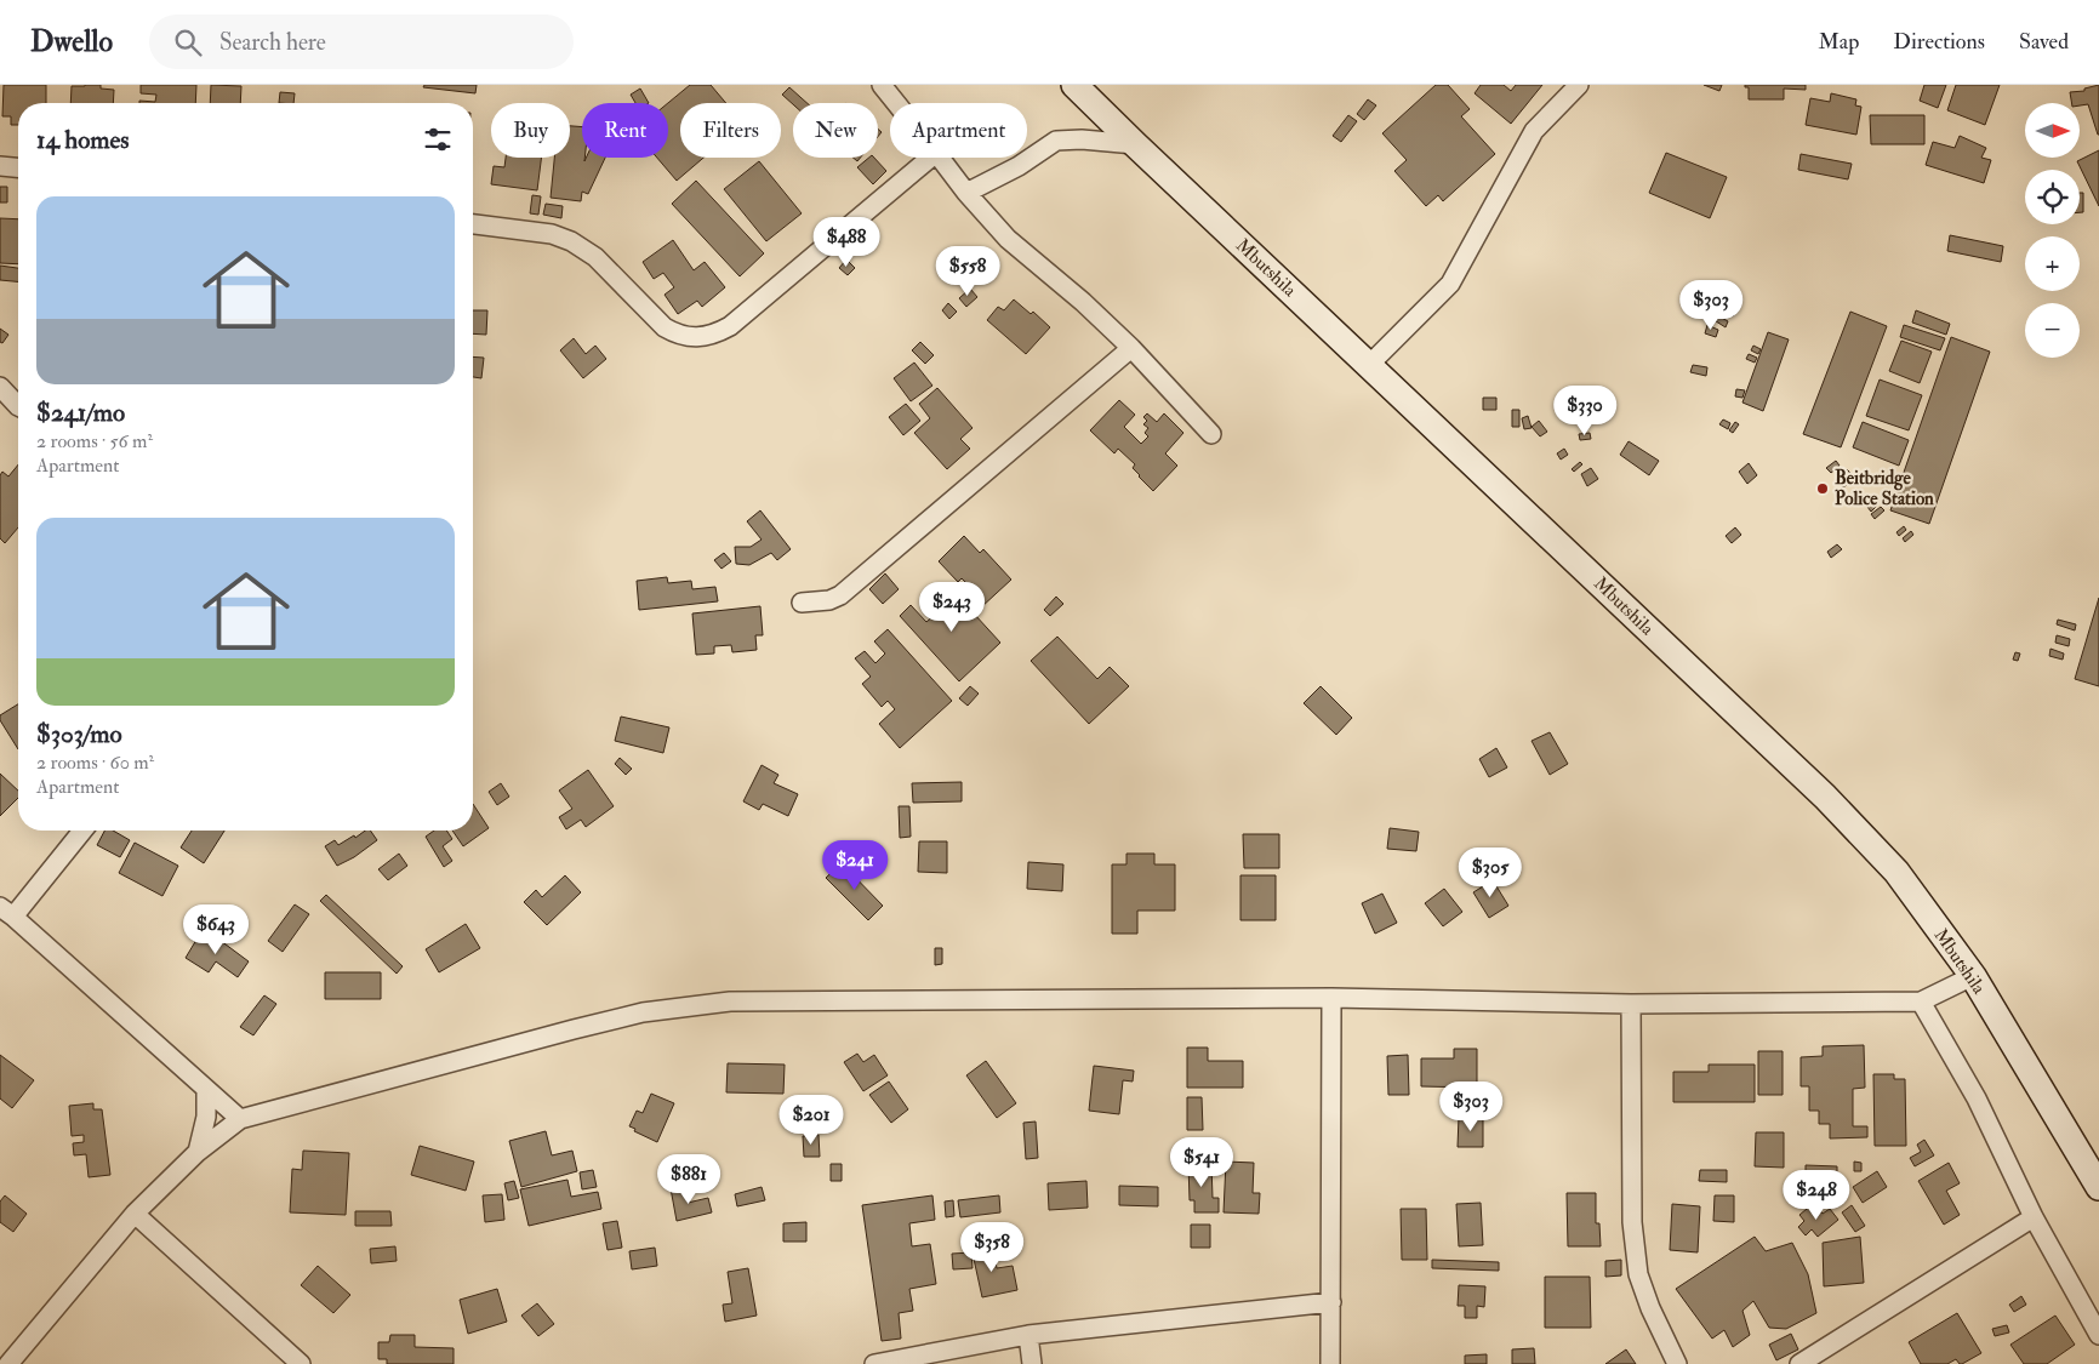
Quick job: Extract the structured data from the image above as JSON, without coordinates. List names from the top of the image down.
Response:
{
  "streets": {
    "street": ["Mbutshila"]
  },
  "places": ["Beitbridge Police Station"],
  "north": "right",
  "page": {
    "header": "Dwello",
    "search": "Search here",
    "nav": ["Map", "Directions", "Saved"],
    "map_buttons": ["+", "−"],
    "chip": [
      "Buy",
      "Rent",
      "Filters",
      "New",
      "Apartment"
    ],
    "heading": "14 homes",
    "list": [
      {
        "name": "$241/mo",
        "note": "2 rooms · 56 m² · Apartment"
      },
      {
        "name": "$303/mo",
        "note": "2 rooms · 60 m² · Apartment"
      }
    ],
    "price": [
      "$488",
      "$558",
      "$303",
      "$330",
      "$243",
      "$241",
      "$305",
      "$643",
      "$303",
      "$201",
      "$541",
      "$881",
      "$248",
      "$358"
    ]
  }
}
